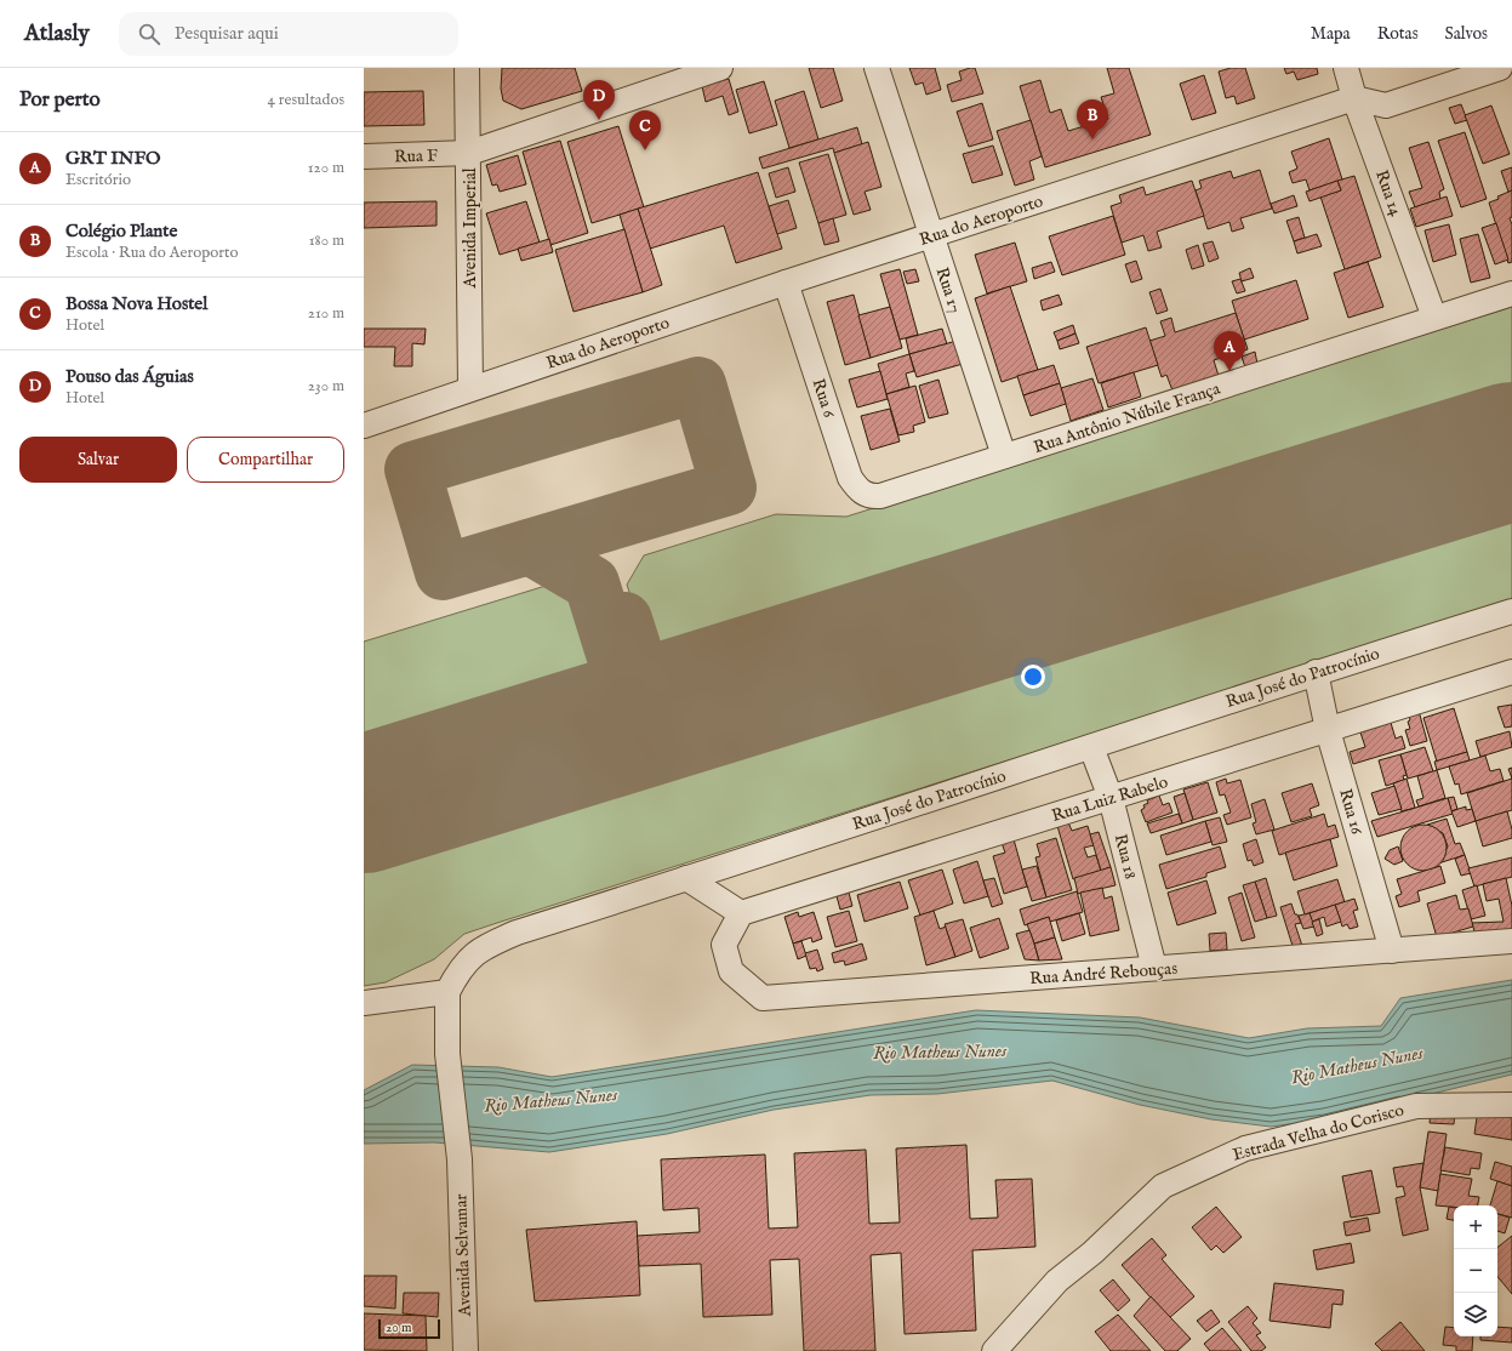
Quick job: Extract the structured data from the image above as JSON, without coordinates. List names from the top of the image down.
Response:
{
  "streets": {
    "street": [
      "Rua F",
      "Rua 14",
      "Rua do Aeroporto",
      "Avenida Imperial",
      "Rua 17",
      "Rua 6",
      "Rua Antônio Núbile França",
      "Rua José do Patrocínio",
      "Rua Luiz Rabelo",
      "Rua 16",
      "Rua 18",
      "Rua André Rebouças",
      "Estrada Velha do Corisco",
      "Avenida Selvamar"
    ]
  },
  "crossings": [
    ["Rua F", "Avenida Imperial"],
    ["Rua 14", "Rua do Aeroporto"],
    ["Rua 14", "Rua Antônio Núbile França"],
    ["Rua do Aeroporto", "Avenida Imperial"],
    ["Rua do Aeroporto", "Rua 17"],
    ["Rua do Aeroporto", "Rua 6"],
    ["Rua 17", "Rua Antônio Núbile França"],
    ["Rua 6", "Rua Antônio Núbile França"],
    ["Rua José do Patrocínio", "Rua 16"],
    ["Rua José do Patrocínio", "Rua 18"],
    ["Rua José do Patrocínio", "Avenida Selvamar"],
    ["Rua Luiz Rabelo", "Rua 16"],
    ["Rua Luiz Rabelo", "Rua 18"],
    ["Rua Luiz Rabelo", "Rua André Rebouças"],
    ["Rua 16", "Rua André Rebouças"],
    ["Rua 18", "Rua André Rebouças"]
  ],
  "water": ["Rio Matheus Nunes"],
  "scale_bar": "20 m",
  "page": {
    "header": "Atlasly",
    "search": "Pesquisar aqui",
    "nav": ["Mapa", "Rotas", "Salvos"],
    "heading": ["Por perto", "4 resultados"],
    "pins": [
      "D",
      "B",
      "C",
      "A"
    ],
    "list": [
      {
        "mark": "A",
        "name": "GRT INFO",
        "note": "Escritório",
        "value": "120 m"
      },
      {
        "mark": "B",
        "name": "Colégio Plante",
        "note": "Escola · Rua do Aeroporto",
        "value": "180 m"
      },
      {
        "mark": "C",
        "name": "Bossa Nova Hostel",
        "note": "Hotel",
        "value": "210 m"
      },
      {
        "mark": "D",
        "name": "Pouso das Águias",
        "note": "Hotel",
        "value": "230 m"
      }
    ],
    "buttons": ["Salvar", "Compartilhar"],
    "map_buttons": ["+", "−"],
    "scale": "20 m"
  }
}
